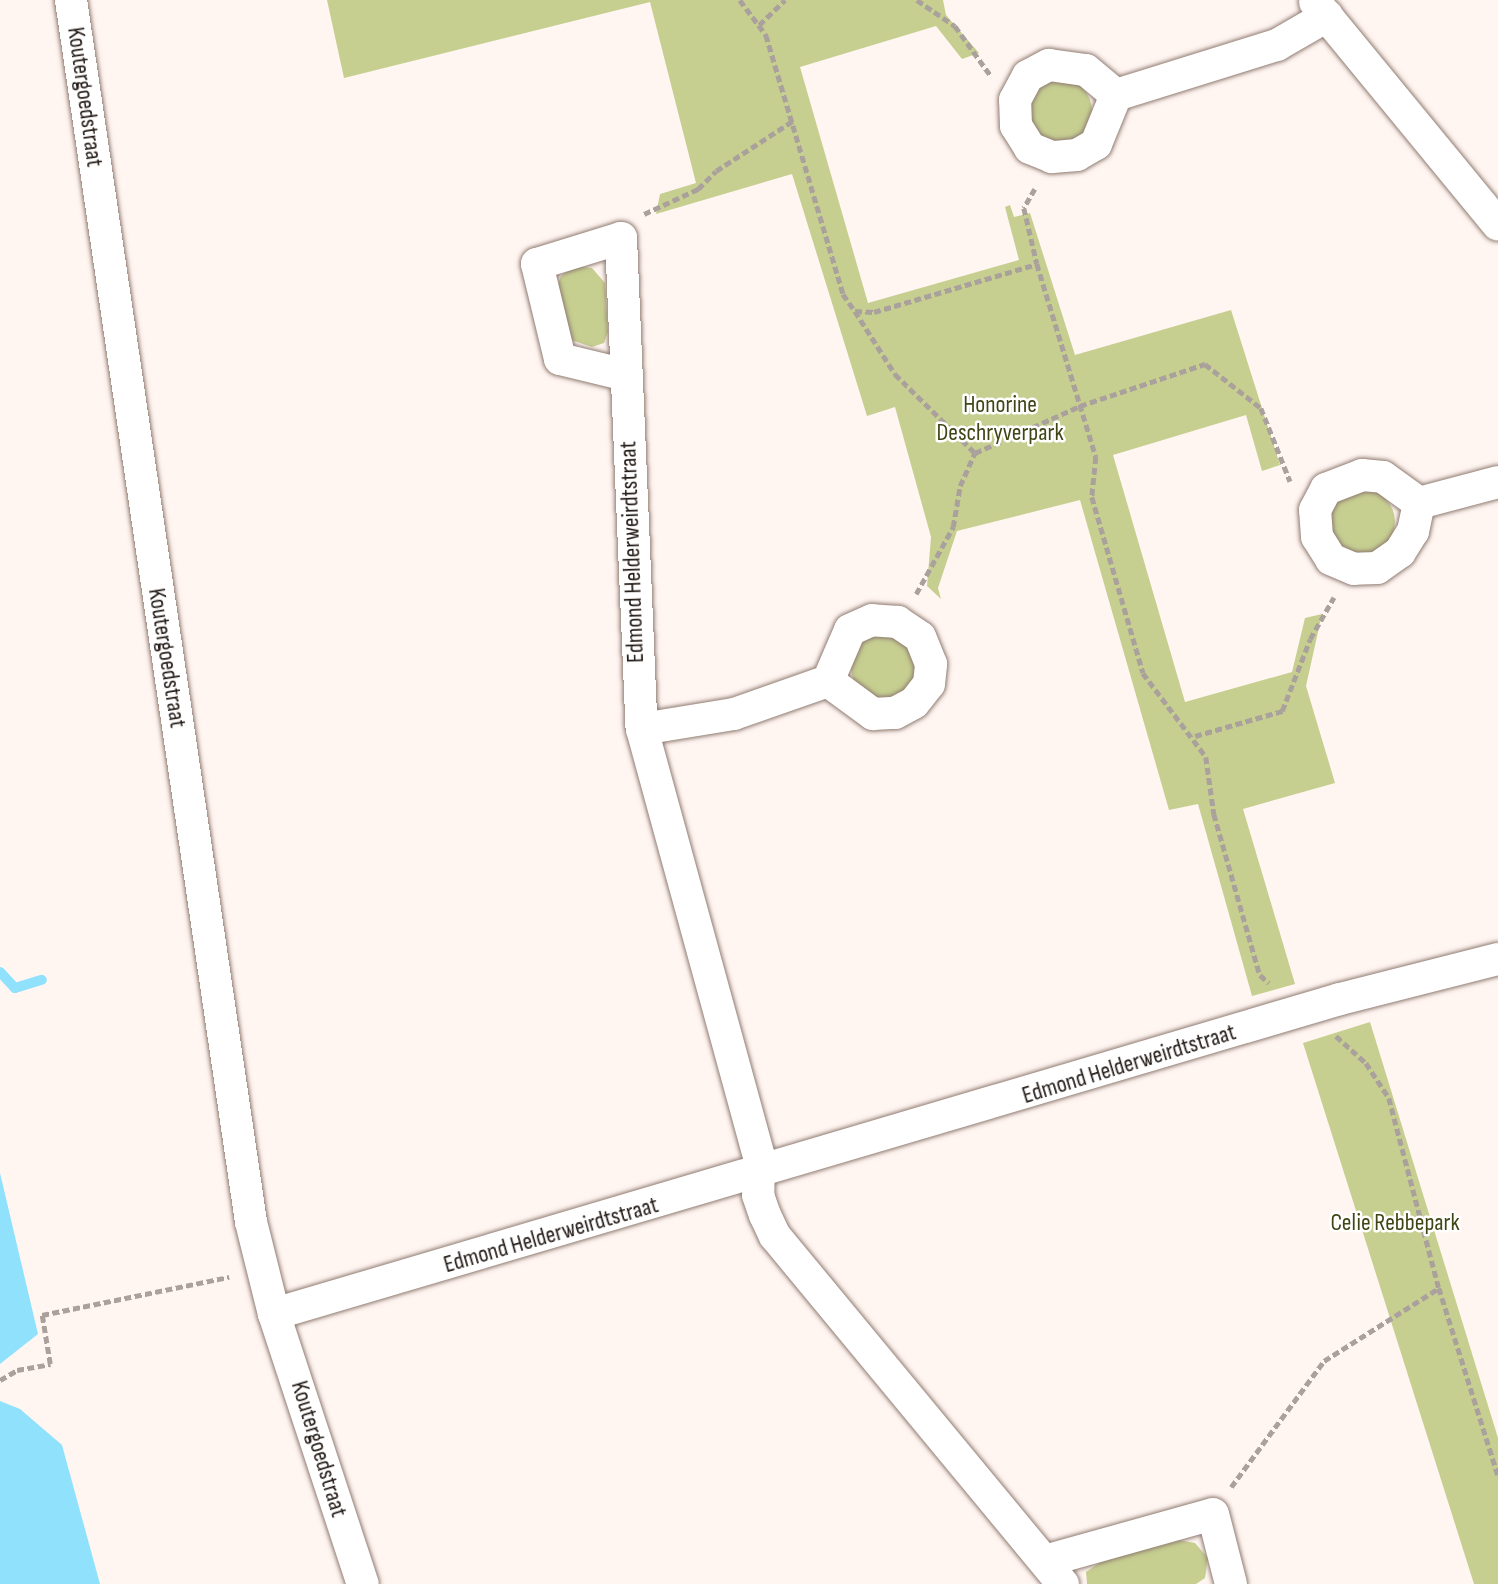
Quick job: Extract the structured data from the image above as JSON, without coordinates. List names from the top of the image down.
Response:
{
  "streets": {
    "street": ["Koutergoedstraat", "Edmond Helderweirdtstraat"]
  },
  "crossings": [
    ["Koutergoedstraat", "Edmond Helderweirdtstraat"]
  ],
  "parks": ["Honorine Deschryverpark", "Celie Rebbepark"]
}
